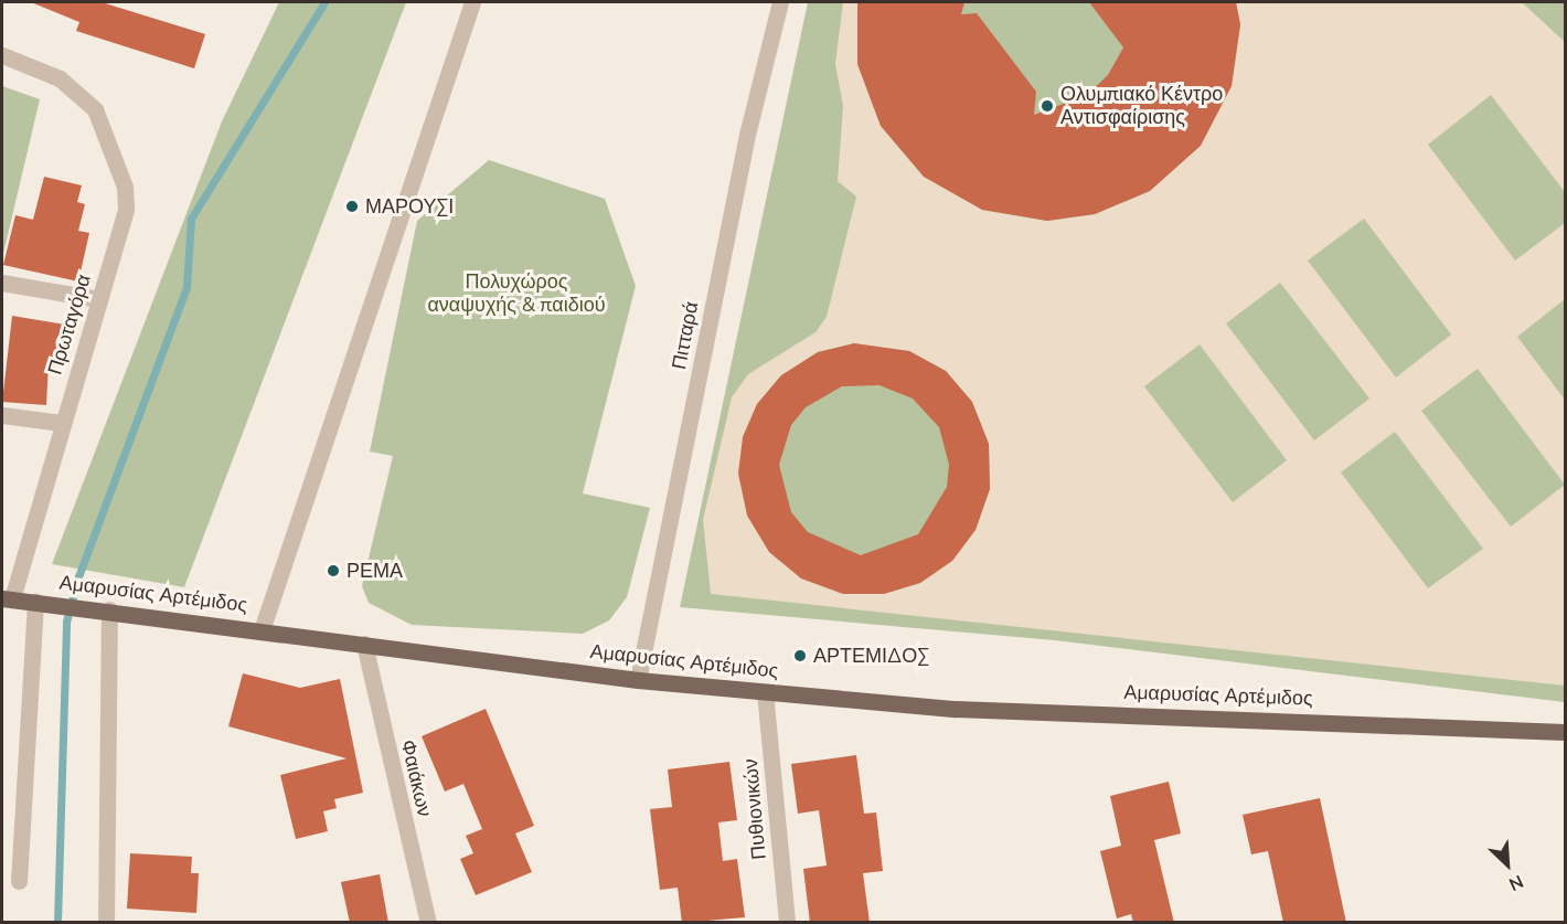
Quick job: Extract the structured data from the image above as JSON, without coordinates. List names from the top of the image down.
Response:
{
  "streets": {
    "main road": ["Αμαρυσίας Αρτέμιδος"],
    "street": [
      "Πρωταγόρα",
      "Πιτταρά",
      "Φαιάκων",
      "Πυθιονικών"
    ]
  },
  "crossings": [
    ["Πρωταγόρα", "Αμαρυσίας Αρτέμιδος"],
    ["Πιτταρά", "Αμαρυσίας Αρτέμιδος"],
    ["Αμαρυσίας Αρτέμιδος", "Φαιάκων"],
    ["Αμαρυσίας Αρτέμιδος", "Πυθιονικών"]
  ],
  "parks": ["Πολυχώρος αναψυχής & παιδιού"],
  "places": [
    "Ολυμπιακό Κέντρο Αντισφαίρισης",
    "ΜΑΡΟΥΣΙ",
    "ΡΕΜΑ",
    "ΑΡΤΕΜΙΔΟΣ"
  ],
  "north": "bottom right"
}
